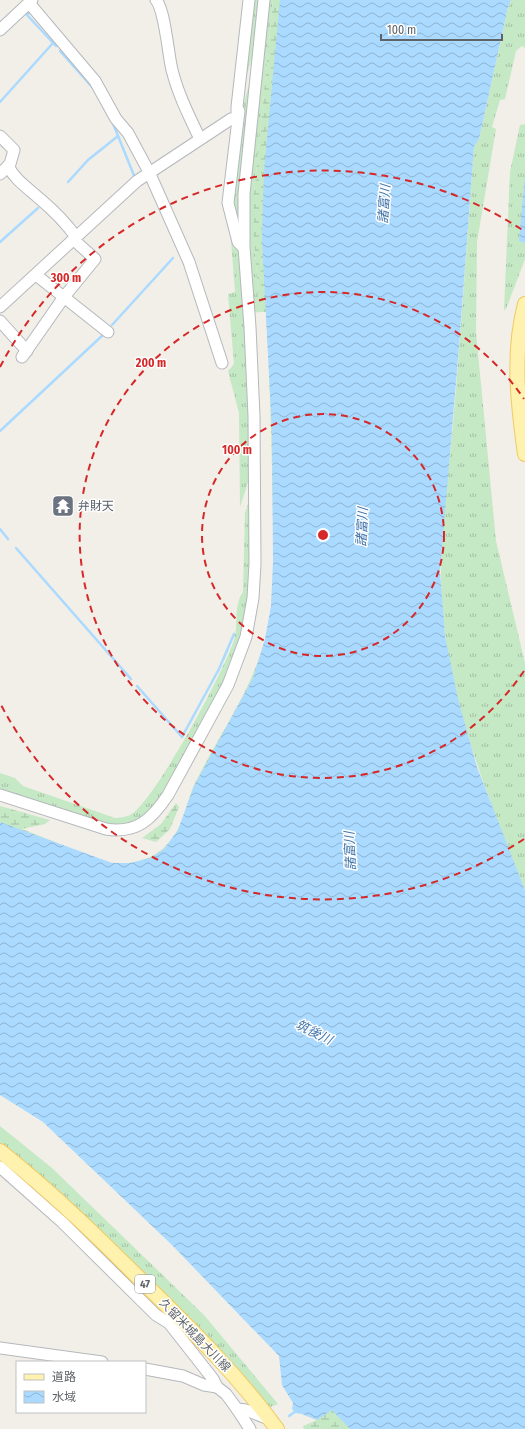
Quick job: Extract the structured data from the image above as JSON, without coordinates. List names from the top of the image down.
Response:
{
  "streets": {
    "main road": ["47", "久留米城島大川線"]
  },
  "water": ["諸富川", "筑後川"],
  "places": {
    "temple": ["弁財天"]
  },
  "legend": ["道路", "水域"],
  "scale_bar": "100 m",
  "rings": ["300 m", "200 m", "100 m"]
}
